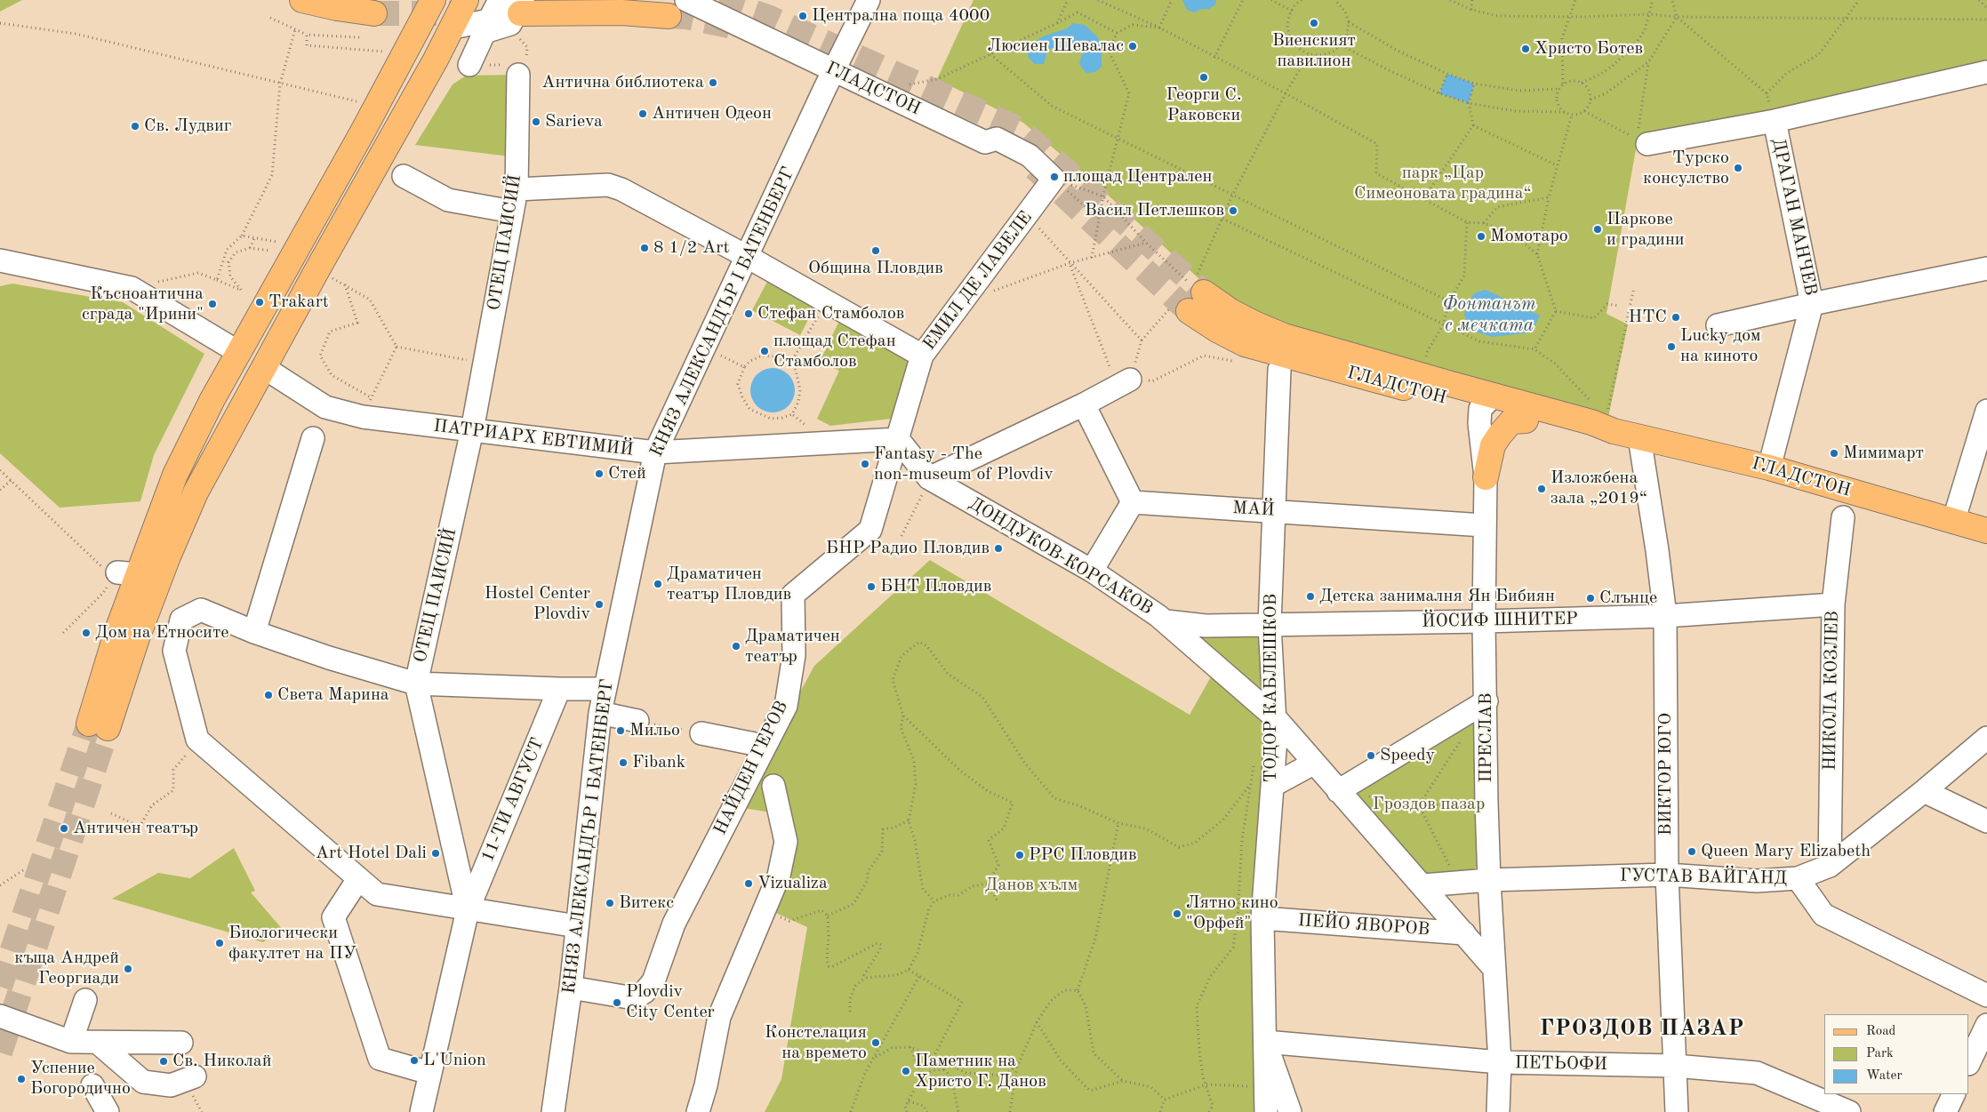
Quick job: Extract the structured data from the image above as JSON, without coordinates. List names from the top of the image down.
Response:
{
  "streets": {
    "main road": ["ГЛАДСТОН"],
    "street": [
      "ДРАГАН МАНЧЕВ",
      "ОТЕЦ ПАИСИЙ",
      "ЕМИЛ ДЕ ЛАВЕЛЕ",
      "КНЯЗ АЛЕКСАНДЪР I БАТЕНБЕРГ",
      "ПАТРИАРХ ЕВТИМИЙ",
      "МАЙ",
      "ДОНДУКОВ-КОРСАКОВ",
      "ЙОСИФ ШНИТЕР",
      "ТОДОР КАБЛЕШКОВ",
      "НИКОЛА КОЗЛЕВ",
      "ПРЕСЛАВ",
      "НАЙДЕН ГЕРОВ",
      "ВИКТОР ЮГО",
      "11-ТИ АВГУСТ",
      "ГУСТАВ ВАЙГАНД",
      "ПЕЙО ЯВОРОВ",
      "ПЕТЬОФИ"
    ]
  },
  "crossings": [
    ["ГЛАДСТОН", "ДРАГАН МАНЧЕВ"],
    ["ГЛАДСТОН", "ЕМИЛ ДЕ ЛАВЕЛЕ"],
    ["ГЛАДСТОН", "КНЯЗ АЛЕКСАНДЪР I БАТЕНБЕРГ"],
    ["ГЛАДСТОН", "ПРЕСЛАВ"],
    ["ГЛАДСТОН", "ВИКТОР ЮГО"],
    ["ОТЕЦ ПАИСИЙ", "ПАТРИАРХ ЕВТИМИЙ"],
    ["ОТЕЦ ПАИСИЙ", "11-ТИ АВГУСТ"],
    ["ЕМИЛ ДЕ ЛАВЕЛЕ", "ПАТРИАРХ ЕВТИМИЙ"],
    ["ЕМИЛ ДЕ ЛАВЕЛЕ", "ДОНДУКОВ-КОРСАКОВ"],
    ["ЕМИЛ ДЕ ЛАВЕЛЕ", "НАЙДЕН ГЕРОВ"],
    ["КНЯЗ АЛЕКСАНДЪР I БАТЕНБЕРГ", "ПАТРИАРХ ЕВТИМИЙ"],
    ["КНЯЗ АЛЕКСАНДЪР I БАТЕНБЕРГ", "НАЙДЕН ГЕРОВ"],
    ["ПАТРИАРХ ЕВТИМИЙ", "ДОНДУКОВ-КОРСАКОВ"],
    ["ПАТРИАРХ ЕВТИМИЙ", "НАЙДЕН ГЕРОВ"],
    ["МАЙ", "ТОДОР КАБЛЕШКОВ"],
    ["МАЙ", "ПРЕСЛАВ"],
    ["ДОНДУКОВ-КОРСАКОВ", "ЙОСИФ ШНИТЕР"],
    ["ДОНДУКОВ-КОРСАКОВ", "ТОДОР КАБЛЕШКОВ"],
    ["ДОНДУКОВ-КОРСАКОВ", "ПРЕСЛАВ"],
    ["ДОНДУКОВ-КОРСАКОВ", "НАЙДЕН ГЕРОВ"],
    ["ДОНДУКОВ-КОРСАКОВ", "ГУСТАВ ВАЙГАНД"],
    ["ДОНДУКОВ-КОРСАКОВ", "ПЕЙО ЯВОРОВ"],
    ["ЙОСИФ ШНИТЕР", "ТОДОР КАБЛЕШКОВ"],
    ["ЙОСИФ ШНИТЕР", "НИКОЛА КОЗЛЕВ"],
    ["ЙОСИФ ШНИТЕР", "ПРЕСЛАВ"],
    ["ЙОСИФ ШНИТЕР", "ВИКТОР ЮГО"],
    ["ТОДОР КАБЛЕШКОВ", "ПЕЙО ЯВОРОВ"],
    ["ТОДОР КАБЛЕШКОВ", "ПЕТЬОФИ"],
    ["ПРЕСЛАВ", "ГУСТАВ ВАЙГАНД"],
    ["ПРЕСЛАВ", "ПЕТЬОФИ"],
    ["ВИКТОР ЮГО", "ГУСТАВ ВАЙГАНД"],
    ["ВИКТОР ЮГО", "ПЕТЬОФИ"]
  ],
  "districts": ["ГРОЗДОВ ПАЗАР"],
  "water": ["Фонтанът с мечката"],
  "parks": ["парк „Цар Симеоновата градина“", "Гроздов пазар", "Данов хълм"],
  "places": [
    "Централна поща 4000",
    "Виенският павилион",
    "Люсиен Шевалас",
    "Христо Ботев",
    "Георги С. Раковски",
    "Антична библиотека",
    "Античен Одеон",
    "Sarieva",
    "Св. Лудвиг",
    "Турско консулство",
    "площад Централен",
    "Васил Петлешков",
    "Паркове и градини",
    "Момотаро",
    "8 1/2 Art",
    "Община Пловдив",
    "Trakart",
    "Късноантична сграда \"Ирини\"",
    "Стефан Стамболов",
    "НТС",
    "Lucky дом на киното",
    "площад Стефан Стамболов",
    "Мимимарт",
    "Fantasy - The non-museum of Plovdiv",
    "Стей",
    "Изложбена зала „2019“",
    "БНР Радио Пловдив",
    "Драматичен театър Пловдив",
    "БНТ Пловдив",
    "Детска занималня Ян Бибиян",
    "Слънце",
    "Hostel Center Plovdiv",
    "Дом на Етносите",
    "Драматичен театър",
    "Света Марина",
    "Мильо",
    "Speedy",
    "Fibank",
    "Античен театър",
    "Queen Mary Elizabeth",
    "Art Hotel Dali",
    "РРС Пловдив",
    "Vizualiza",
    "Витекс",
    "Лятно кино \"Орфей\"",
    "Биологически факултет на ПУ",
    "къща Андрей Георгиади",
    "Plovdiv City Center",
    "Констелация на времето",
    "L'Union",
    "Св. Николай",
    "Паметник на Христо Г. Данов",
    "Успение Богородично"
  ],
  "legend": ["Road", "Park", "Water"]
}
